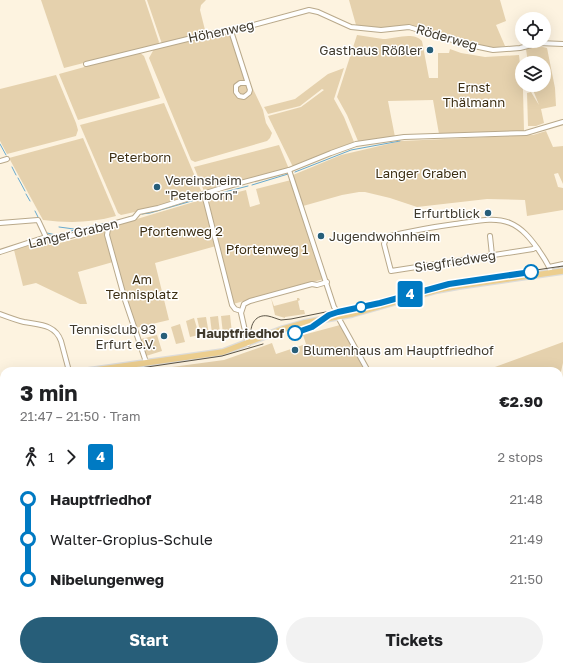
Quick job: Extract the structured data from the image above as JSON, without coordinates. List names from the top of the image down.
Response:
{
  "streets": {
    "street": [
      "Höhenweg",
      "Röderweg",
      "Langer Graben",
      "Siegfriedweg"
    ]
  },
  "crossings": [
    ["Höhenweg", "Röderweg"]
  ],
  "parks": [
    "Ernst Thälmann",
    "Peterborn",
    "Langer Graben",
    "Pfortenweg 2",
    "Pfortenweg 1",
    "Am Tennisplatz"
  ],
  "places": [
    "Gasthaus Rößler",
    "Vereinsheim \"Peterborn\"",
    "Erfurtblick",
    "Jugendwohnheim",
    "Hauptfriedhof",
    "Tennisclub 93 Erfurt e.V.",
    "Blumenhaus am Hauptfriedhof"
  ],
  "lines": ["tram line 4"],
  "page": {
    "on_map": "4",
    "heading": ["3 min", "21:47 – 21:50 · Tram", "€2.90"],
    "legs": ["1", "4", "2 stops"],
    "list": [
      {
        "name": "Hauptfriedhof",
        "value": "21:48"
      },
      {
        "name": "Walter-Gropius-Schule",
        "value": "21:49"
      },
      {
        "name": "Nibelungenweg",
        "value": "21:50"
      }
    ],
    "buttons": ["Start", "Tickets"]
  }
}
